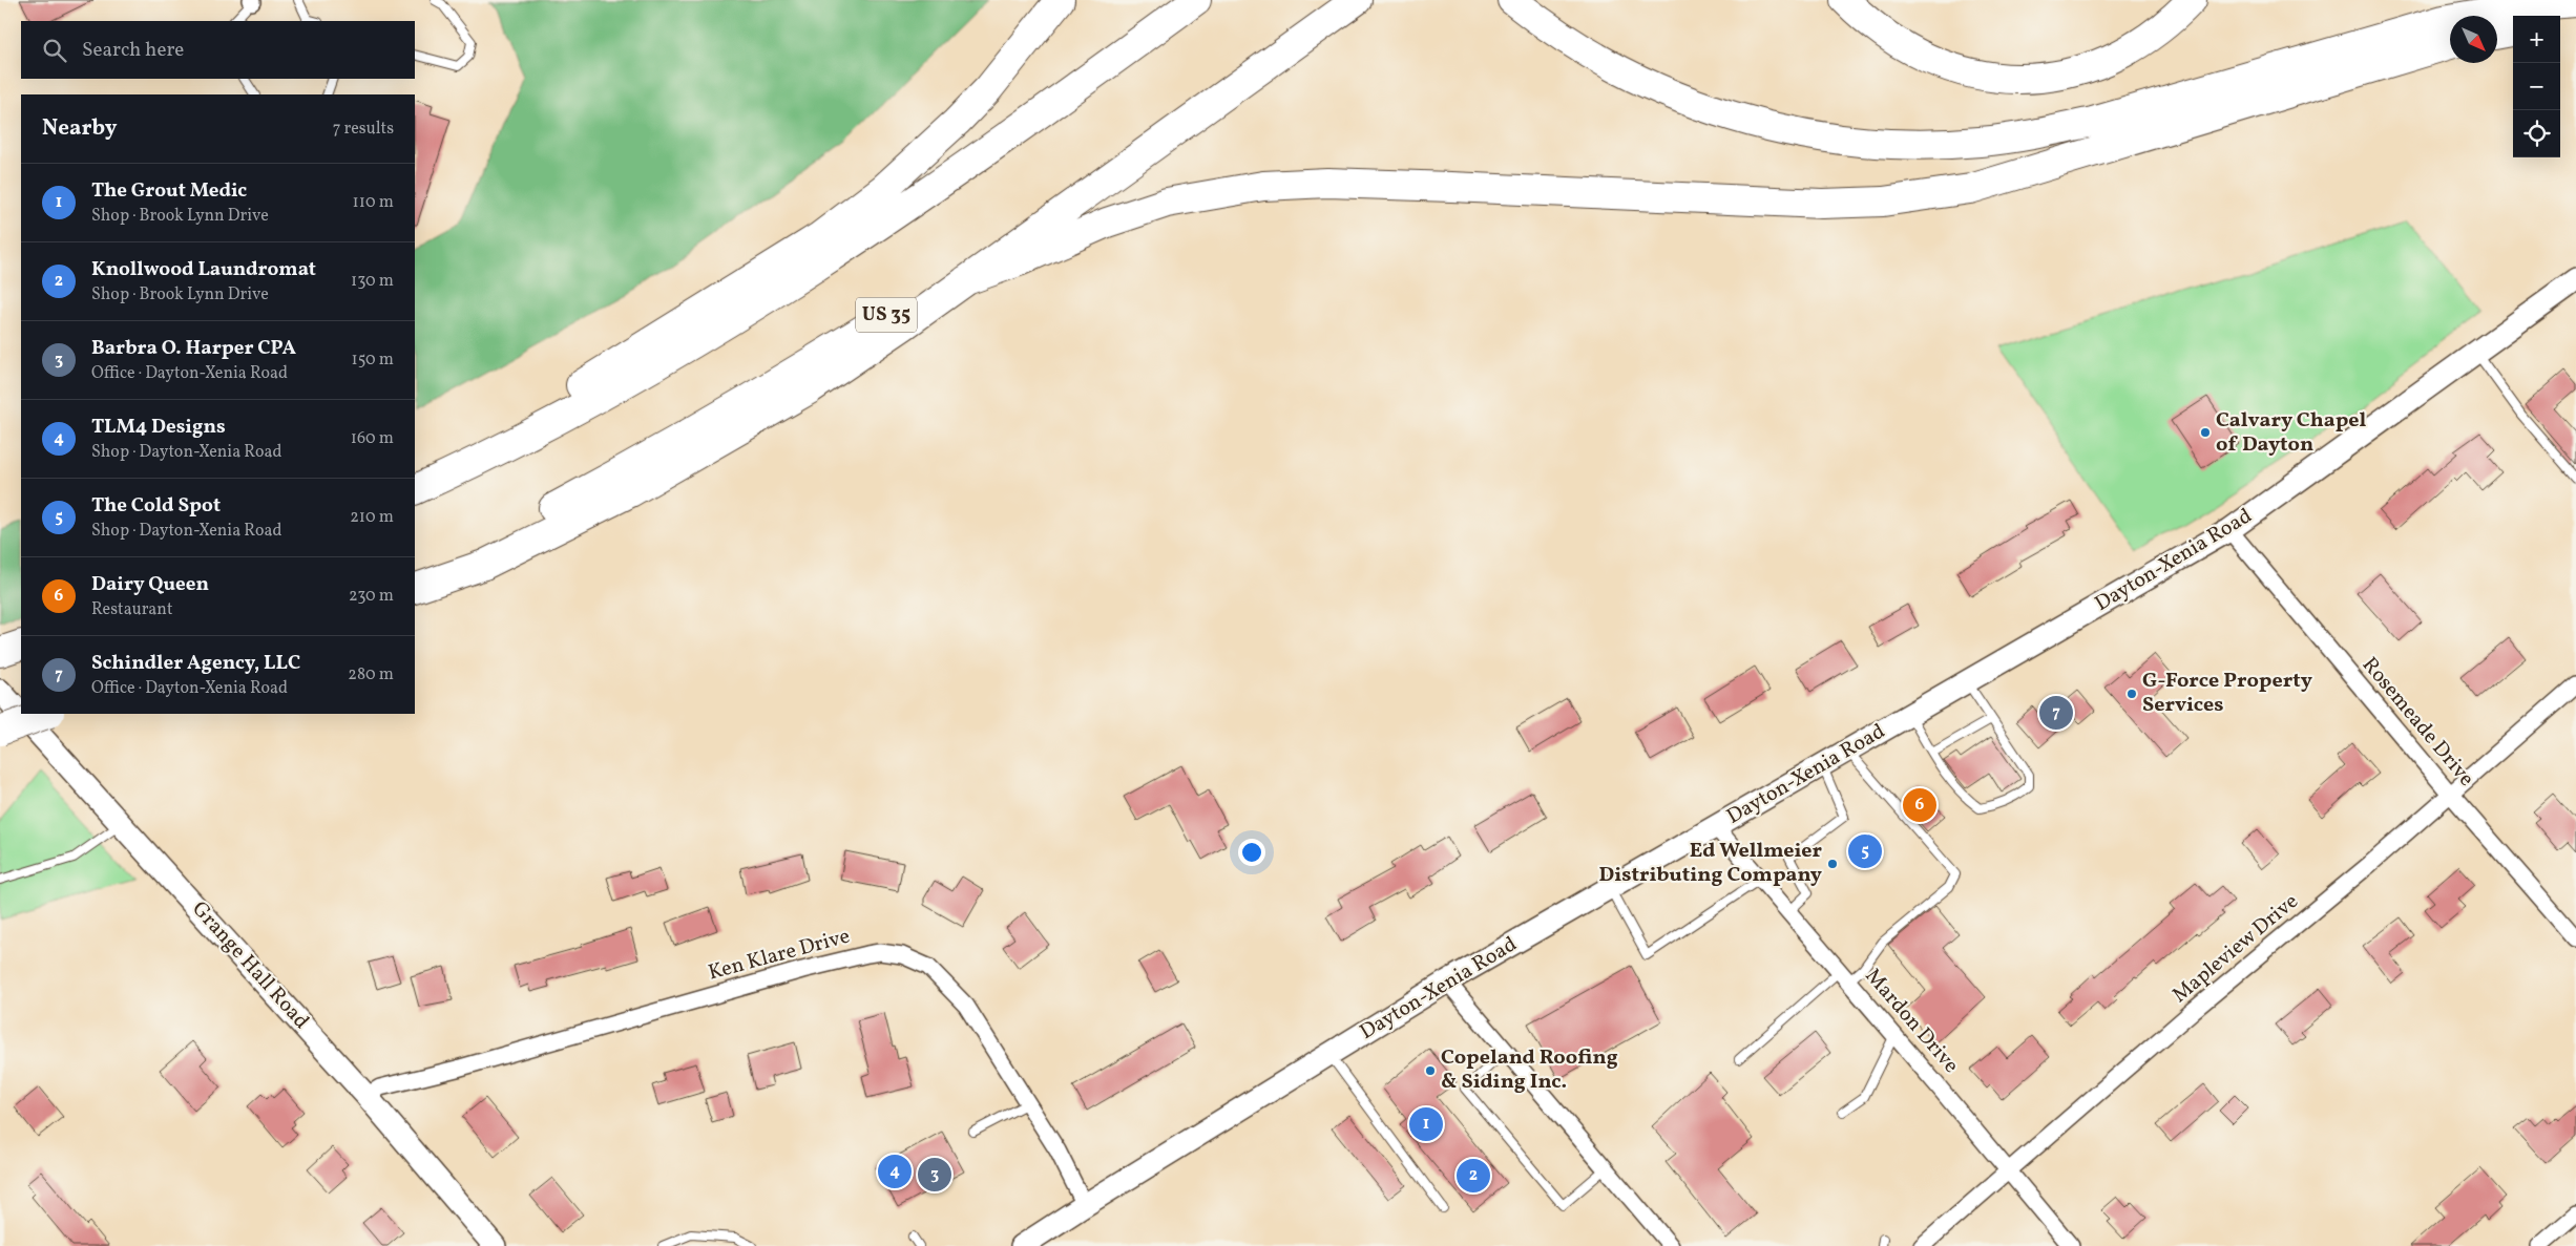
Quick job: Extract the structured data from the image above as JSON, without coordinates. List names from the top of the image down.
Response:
{
  "streets": {
    "highway": ["US 35"],
    "main road": ["Dayton-Xenia Road", "Grange Hall Road"],
    "street": [
      "Rosemeade Drive",
      "Mapleview Drive",
      "Ken Klare Drive",
      "Mardon Drive"
    ]
  },
  "crossings": [
    ["Dayton-Xenia Road", "Rosemeade Drive"],
    ["Dayton-Xenia Road", "Ken Klare Drive"],
    ["Dayton-Xenia Road", "Mardon Drive"],
    ["Rosemeade Drive", "Mapleview Drive"],
    ["Mapleview Drive", "Mardon Drive"],
    ["Ken Klare Drive", "Grange Hall Road"]
  ],
  "places": [
    "Calvary Chapel of Dayton",
    "G-Force Property Services",
    "Ed Wellmeier Distributing Company",
    "Copeland Roofing & Siding Inc."
  ],
  "north": "bottom right",
  "page": {
    "map_buttons": ["+", "−"],
    "search": "Search here",
    "heading": ["Nearby", "7 results"],
    "list": [
      {
        "mark": "1",
        "name": "The Grout Medic",
        "note": "Shop · Brook Lynn Drive",
        "value": "110 m"
      },
      {
        "mark": "2",
        "name": "Knollwood Laundromat",
        "note": "Shop · Brook Lynn Drive",
        "value": "130 m"
      },
      {
        "mark": "3",
        "name": "Barbra O. Harper CPA",
        "note": "Office · Dayton-Xenia Road",
        "value": "150 m"
      },
      {
        "mark": "4",
        "name": "TLM4 Designs",
        "note": "Shop · Dayton-Xenia Road",
        "value": "160 m"
      },
      {
        "mark": "5",
        "name": "The Cold Spot",
        "note": "Shop · Dayton-Xenia Road",
        "value": "210 m"
      },
      {
        "mark": "6",
        "name": "Dairy Queen",
        "note": "Restaurant",
        "value": "230 m"
      },
      {
        "mark": "7",
        "name": "Schindler Agency, LLC",
        "note": "Office · Dayton-Xenia Road",
        "value": "280 m"
      }
    ],
    "pins": [
      "7",
      "6",
      "5",
      "1",
      "4",
      "3",
      "2"
    ]
  }
}
